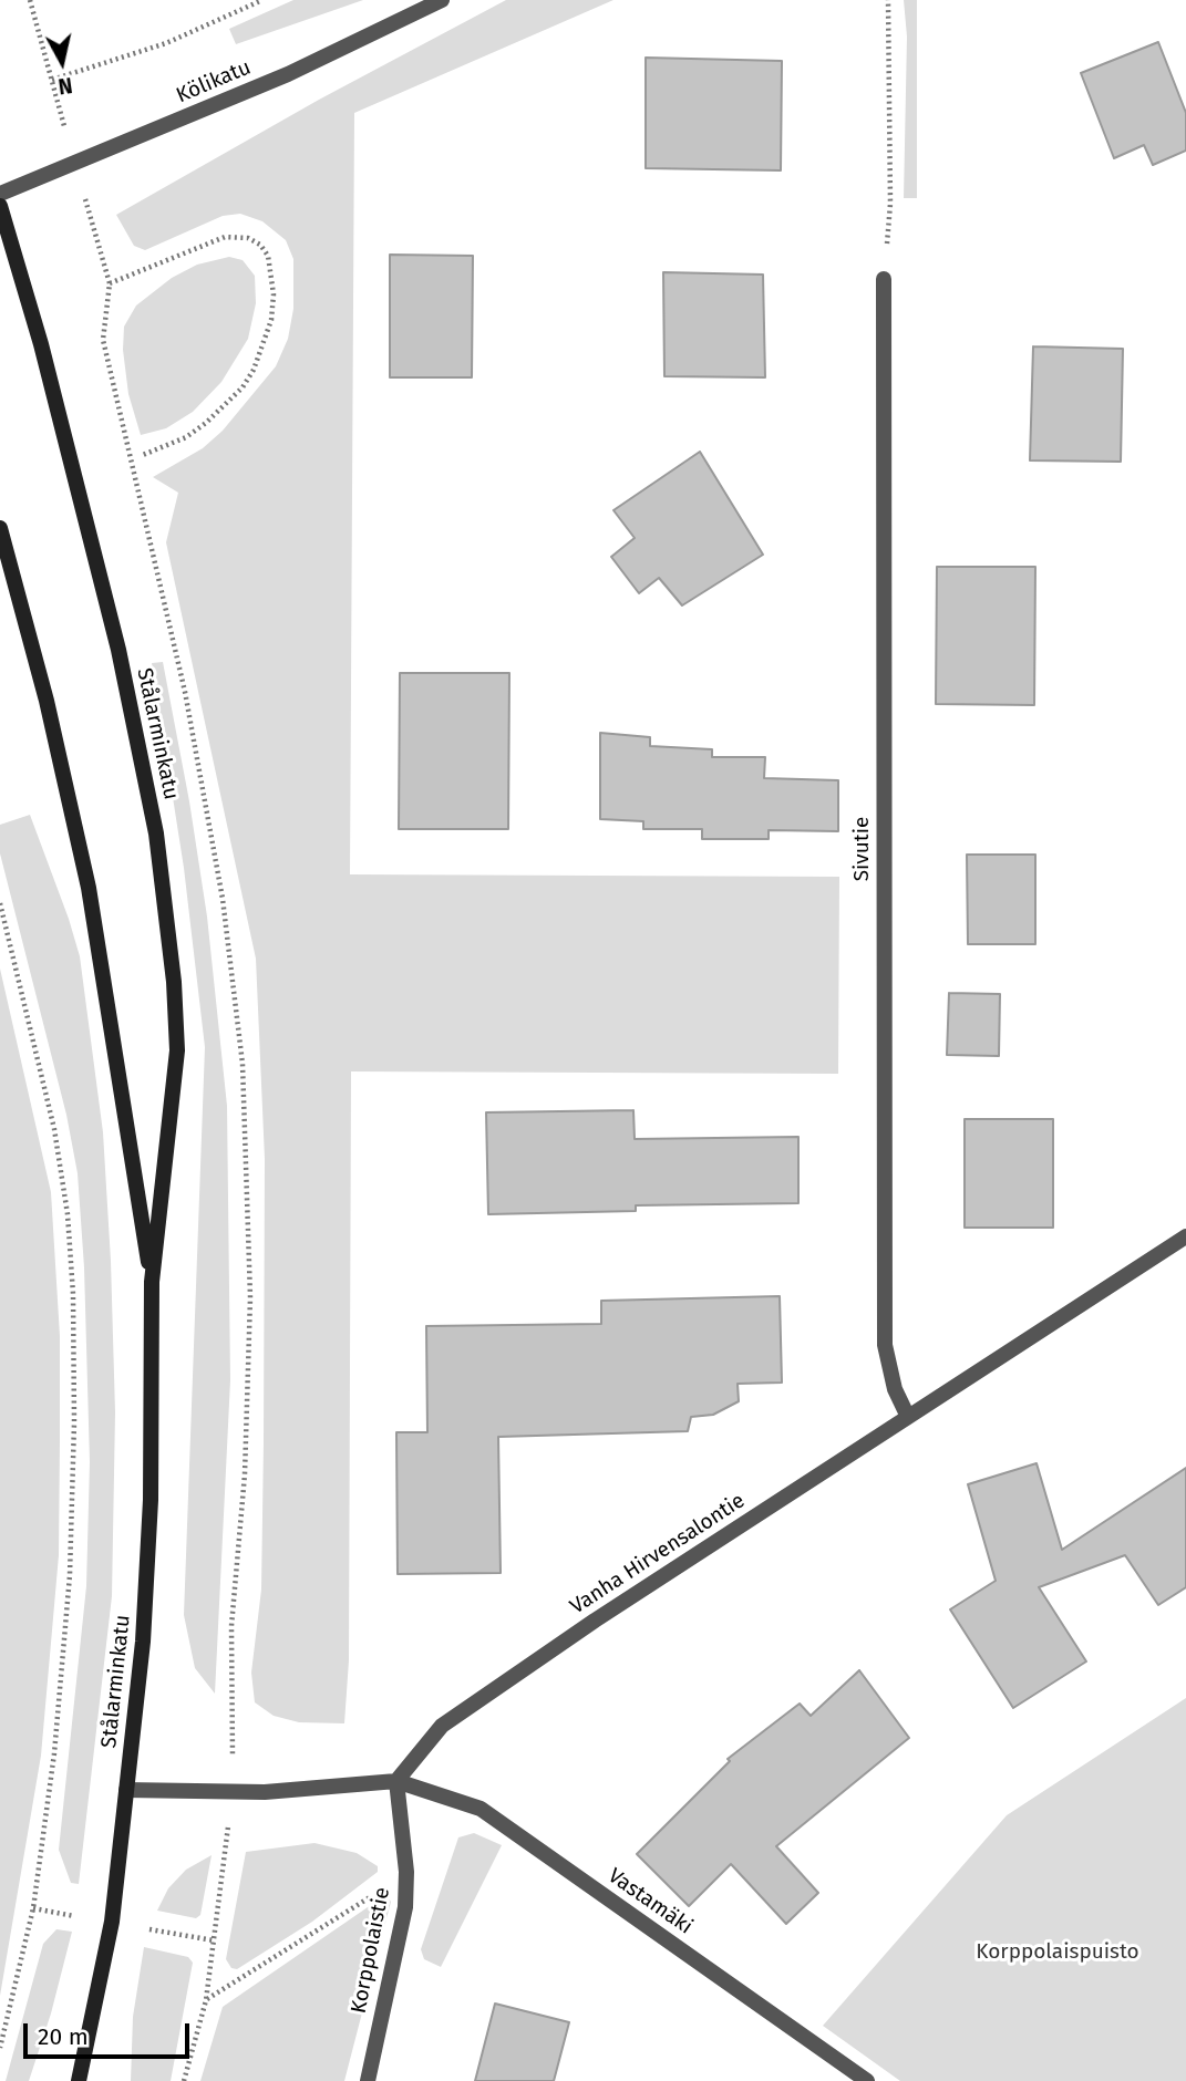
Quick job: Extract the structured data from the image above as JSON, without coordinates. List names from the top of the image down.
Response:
{
  "streets": {
    "main road": ["Stålarminkatu"],
    "street": [
      "Kölikatu",
      "Sivutie",
      "Vanha Hirvensalontie",
      "Vastamäki",
      "Korppolaistie"
    ]
  },
  "crossings": [
    ["Sivutie", "Vanha Hirvensalontie"],
    ["Vanha Hirvensalontie", "Vastamäki"],
    ["Vanha Hirvensalontie", "Korppolaistie"],
    ["Vastamäki", "Korppolaistie"]
  ],
  "parks": ["Korppolaispuisto"],
  "scale_bar": "20 m",
  "north": "bottom"
}
